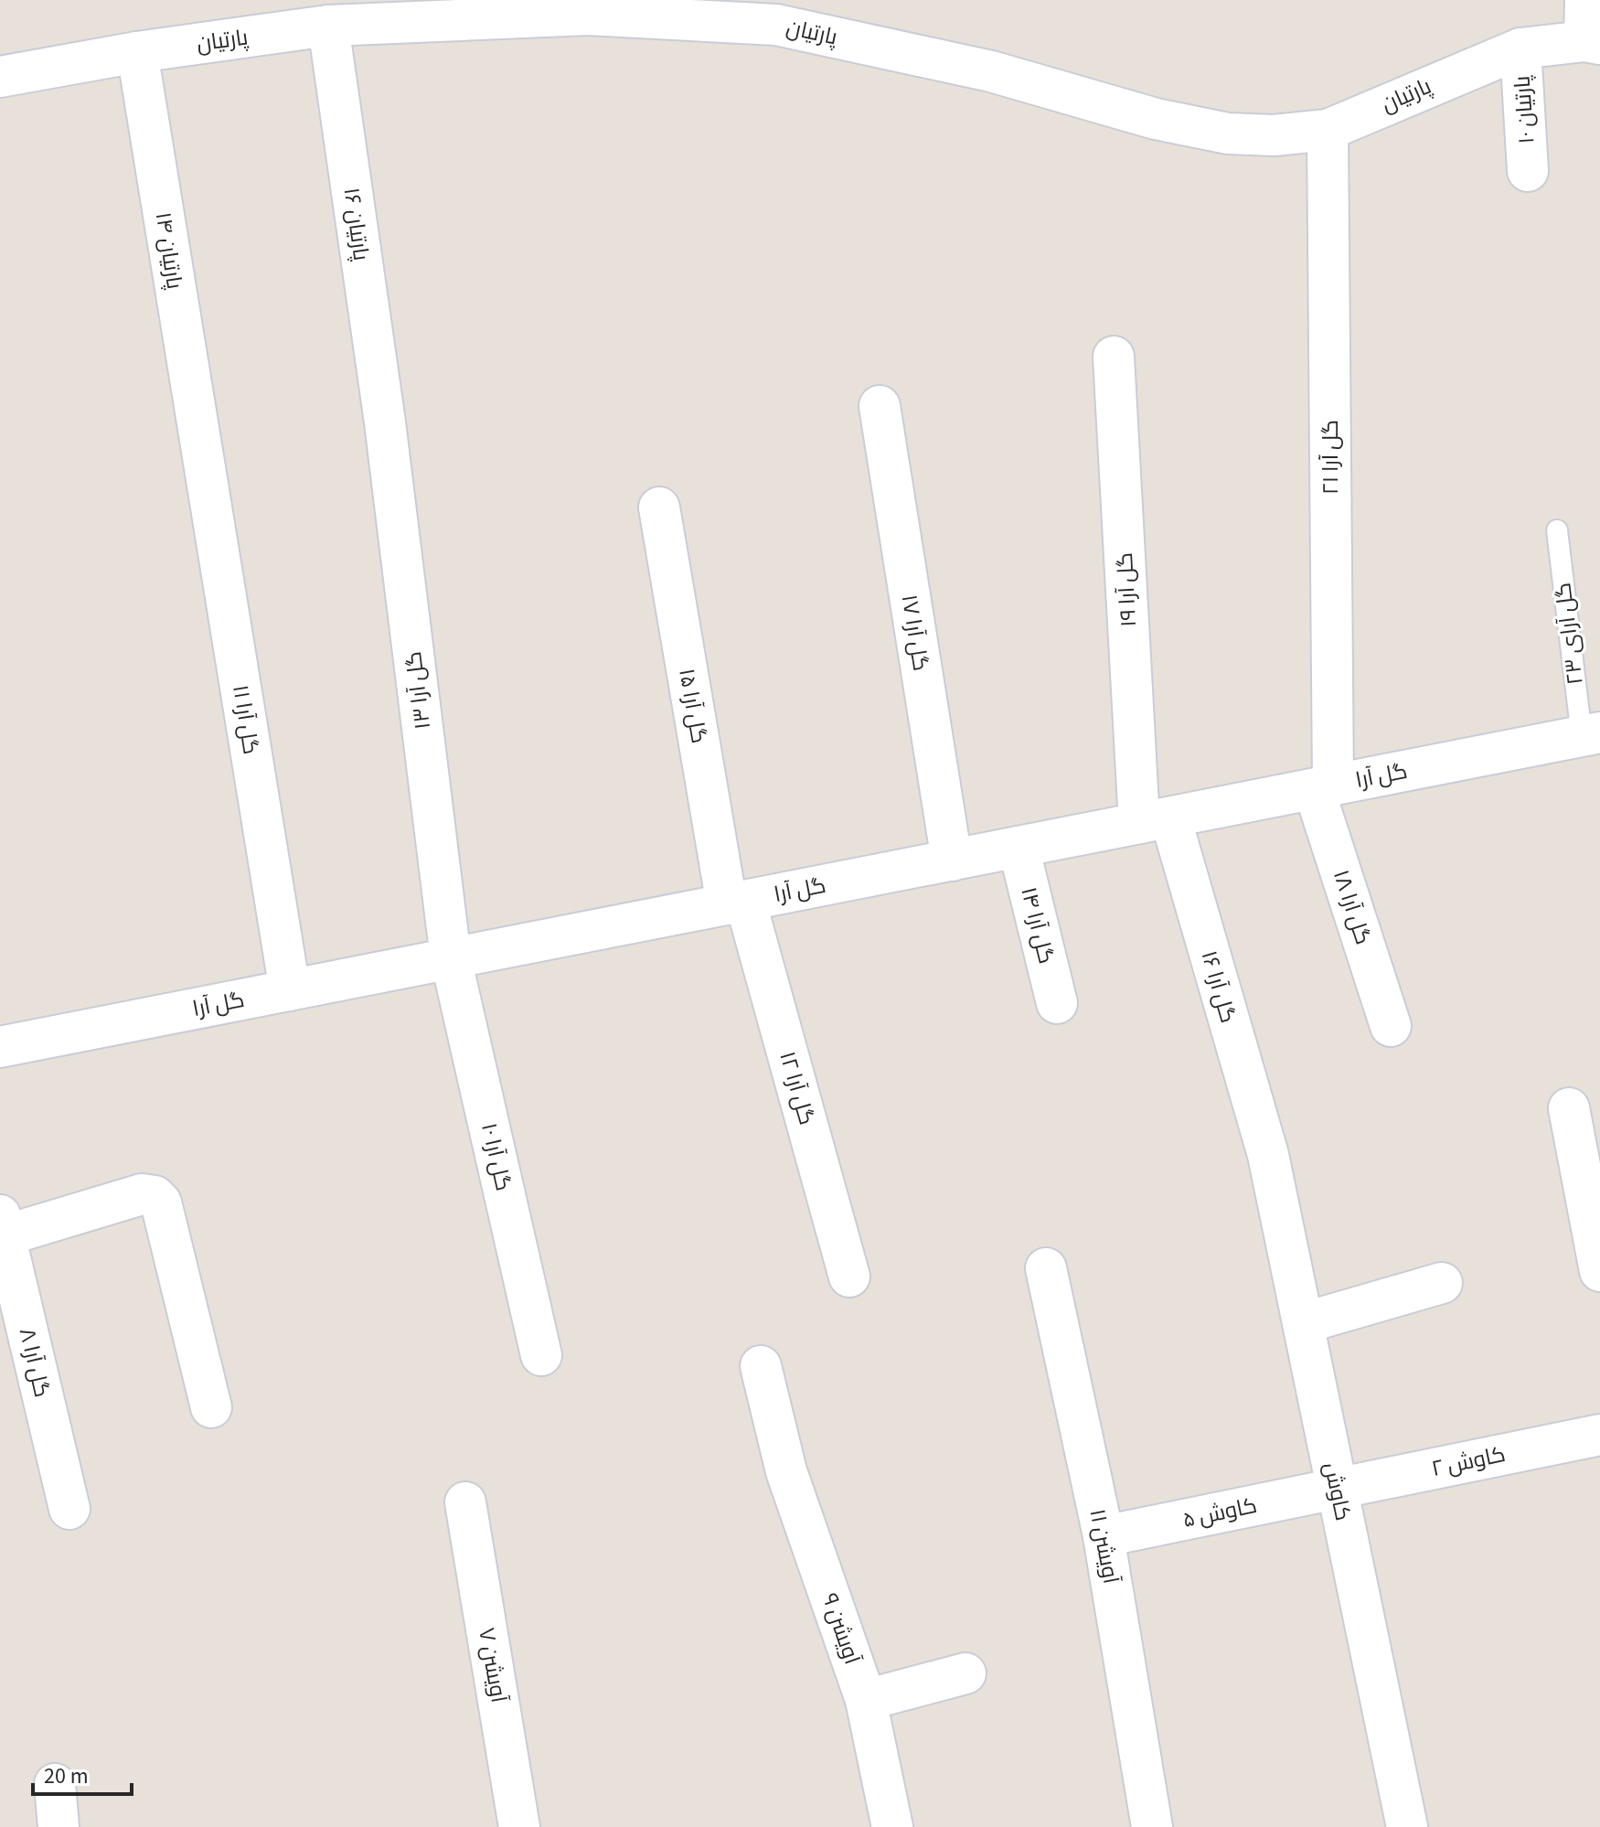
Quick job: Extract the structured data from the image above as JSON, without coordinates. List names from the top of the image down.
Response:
{
  "streets": {
    "street": [
      "پارتیان",
      "پارتیان ۱۰",
      "پارتیان ۱۶",
      "پارتیان ۱۴",
      "۲۱ گل آرا",
      "۱۹ گل آرا",
      "۱۷ گل آرا",
      "۱۳ گل آرا",
      "۱۵ گل آرا",
      "۱۱ گل آرا",
      "گل آرا",
      "۱۸ گل آرا",
      "۱۴ گل آرا",
      "۱۶ گل آرا",
      "۱۲ گل آرا",
      "۱۰ گل آرا",
      "۸ گل آرا",
      "۲ کاوش",
      "کاوش",
      "۵ کاوش",
      "آویشن ۱۱",
      "۹ آویشن",
      "۷ آویشن"
    ],
    "lane": ["گل آرای ۲۳"]
  },
  "crossings": [
    ["پارتیان", "پارتیان ۱۰"],
    ["پارتیان", "پارتیان ۱۶"],
    ["پارتیان", "پارتیان ۱۴"],
    ["پارتیان", "۲۱ گل آرا"],
    ["پارتیان ۱۶", "۱۳ گل آرا"],
    ["پارتیان ۱۴", "۱۱ گل آرا"],
    ["۲۱ گل آرا", "گل آرا"],
    ["۲۱ گل آرا", "۱۸ گل آرا"],
    ["۱۹ گل آرا", "گل آرا"],
    ["۱۹ گل آرا", "۱۶ گل آرا"],
    ["۱۷ گل آرا", "گل آرا"],
    ["گل آرای ۲۳", "گل آرا"],
    ["۱۳ گل آرا", "گل آرا"],
    ["۱۳ گل آرا", "۱۰ گل آرا"],
    ["۱۵ گل آرا", "گل آرا"],
    ["۱۵ گل آرا", "۱۲ گل آرا"],
    ["۱۱ گل آرا", "گل آرا"],
    ["گل آرا", "۱۸ گل آرا"],
    ["گل آرا", "۱۴ گل آرا"],
    ["گل آرا", "۱۶ گل آرا"],
    ["گل آرا", "۱۲ گل آرا"],
    ["گل آرا", "۱۰ گل آرا"],
    ["۱۶ گل آرا", "کاوش"],
    ["۲ کاوش", "کاوش"],
    ["۲ کاوش", "۵ کاوش"],
    ["کاوش", "۵ کاوش"],
    ["۵ کاوش", "آویشن ۱۱"]
  ],
  "scale_bar": "20 m"
}
